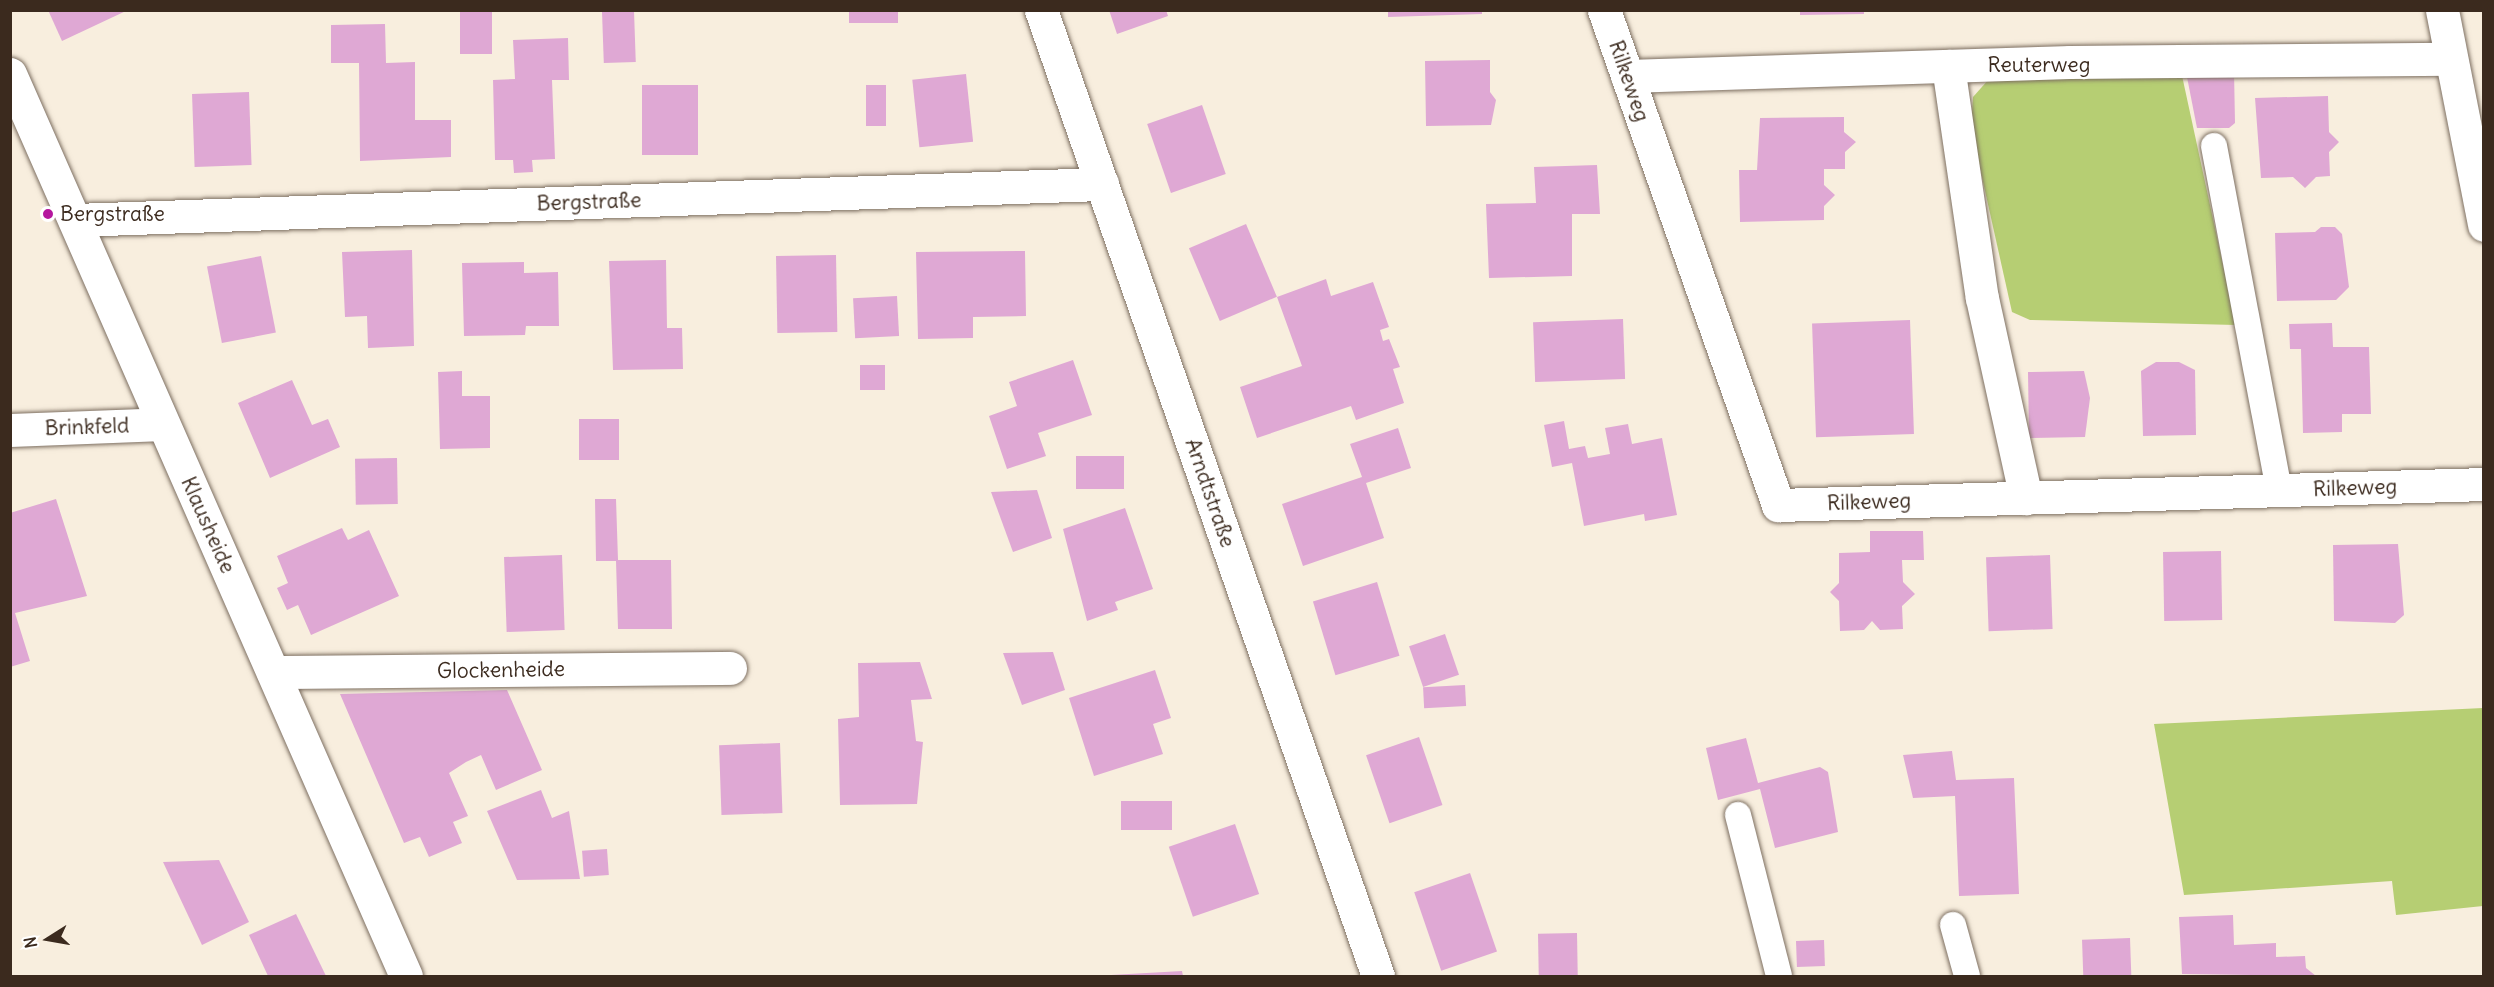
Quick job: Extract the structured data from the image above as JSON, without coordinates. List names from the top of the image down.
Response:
{
  "streets": {
    "street": [
      "Reuterweg",
      "Rilkeweg",
      "Bergstraße",
      "Brinkfeld",
      "Arndtstraße",
      "Klausheide",
      "Glockenheide"
    ]
  },
  "crossings": [
    ["Reuterweg", "Rilkeweg"],
    ["Bergstraße", "Arndtstraße"],
    ["Bergstraße", "Klausheide"],
    ["Brinkfeld", "Klausheide"],
    ["Klausheide", "Glockenheide"]
  ],
  "places": ["Bergstraße"],
  "north": "left"
}
